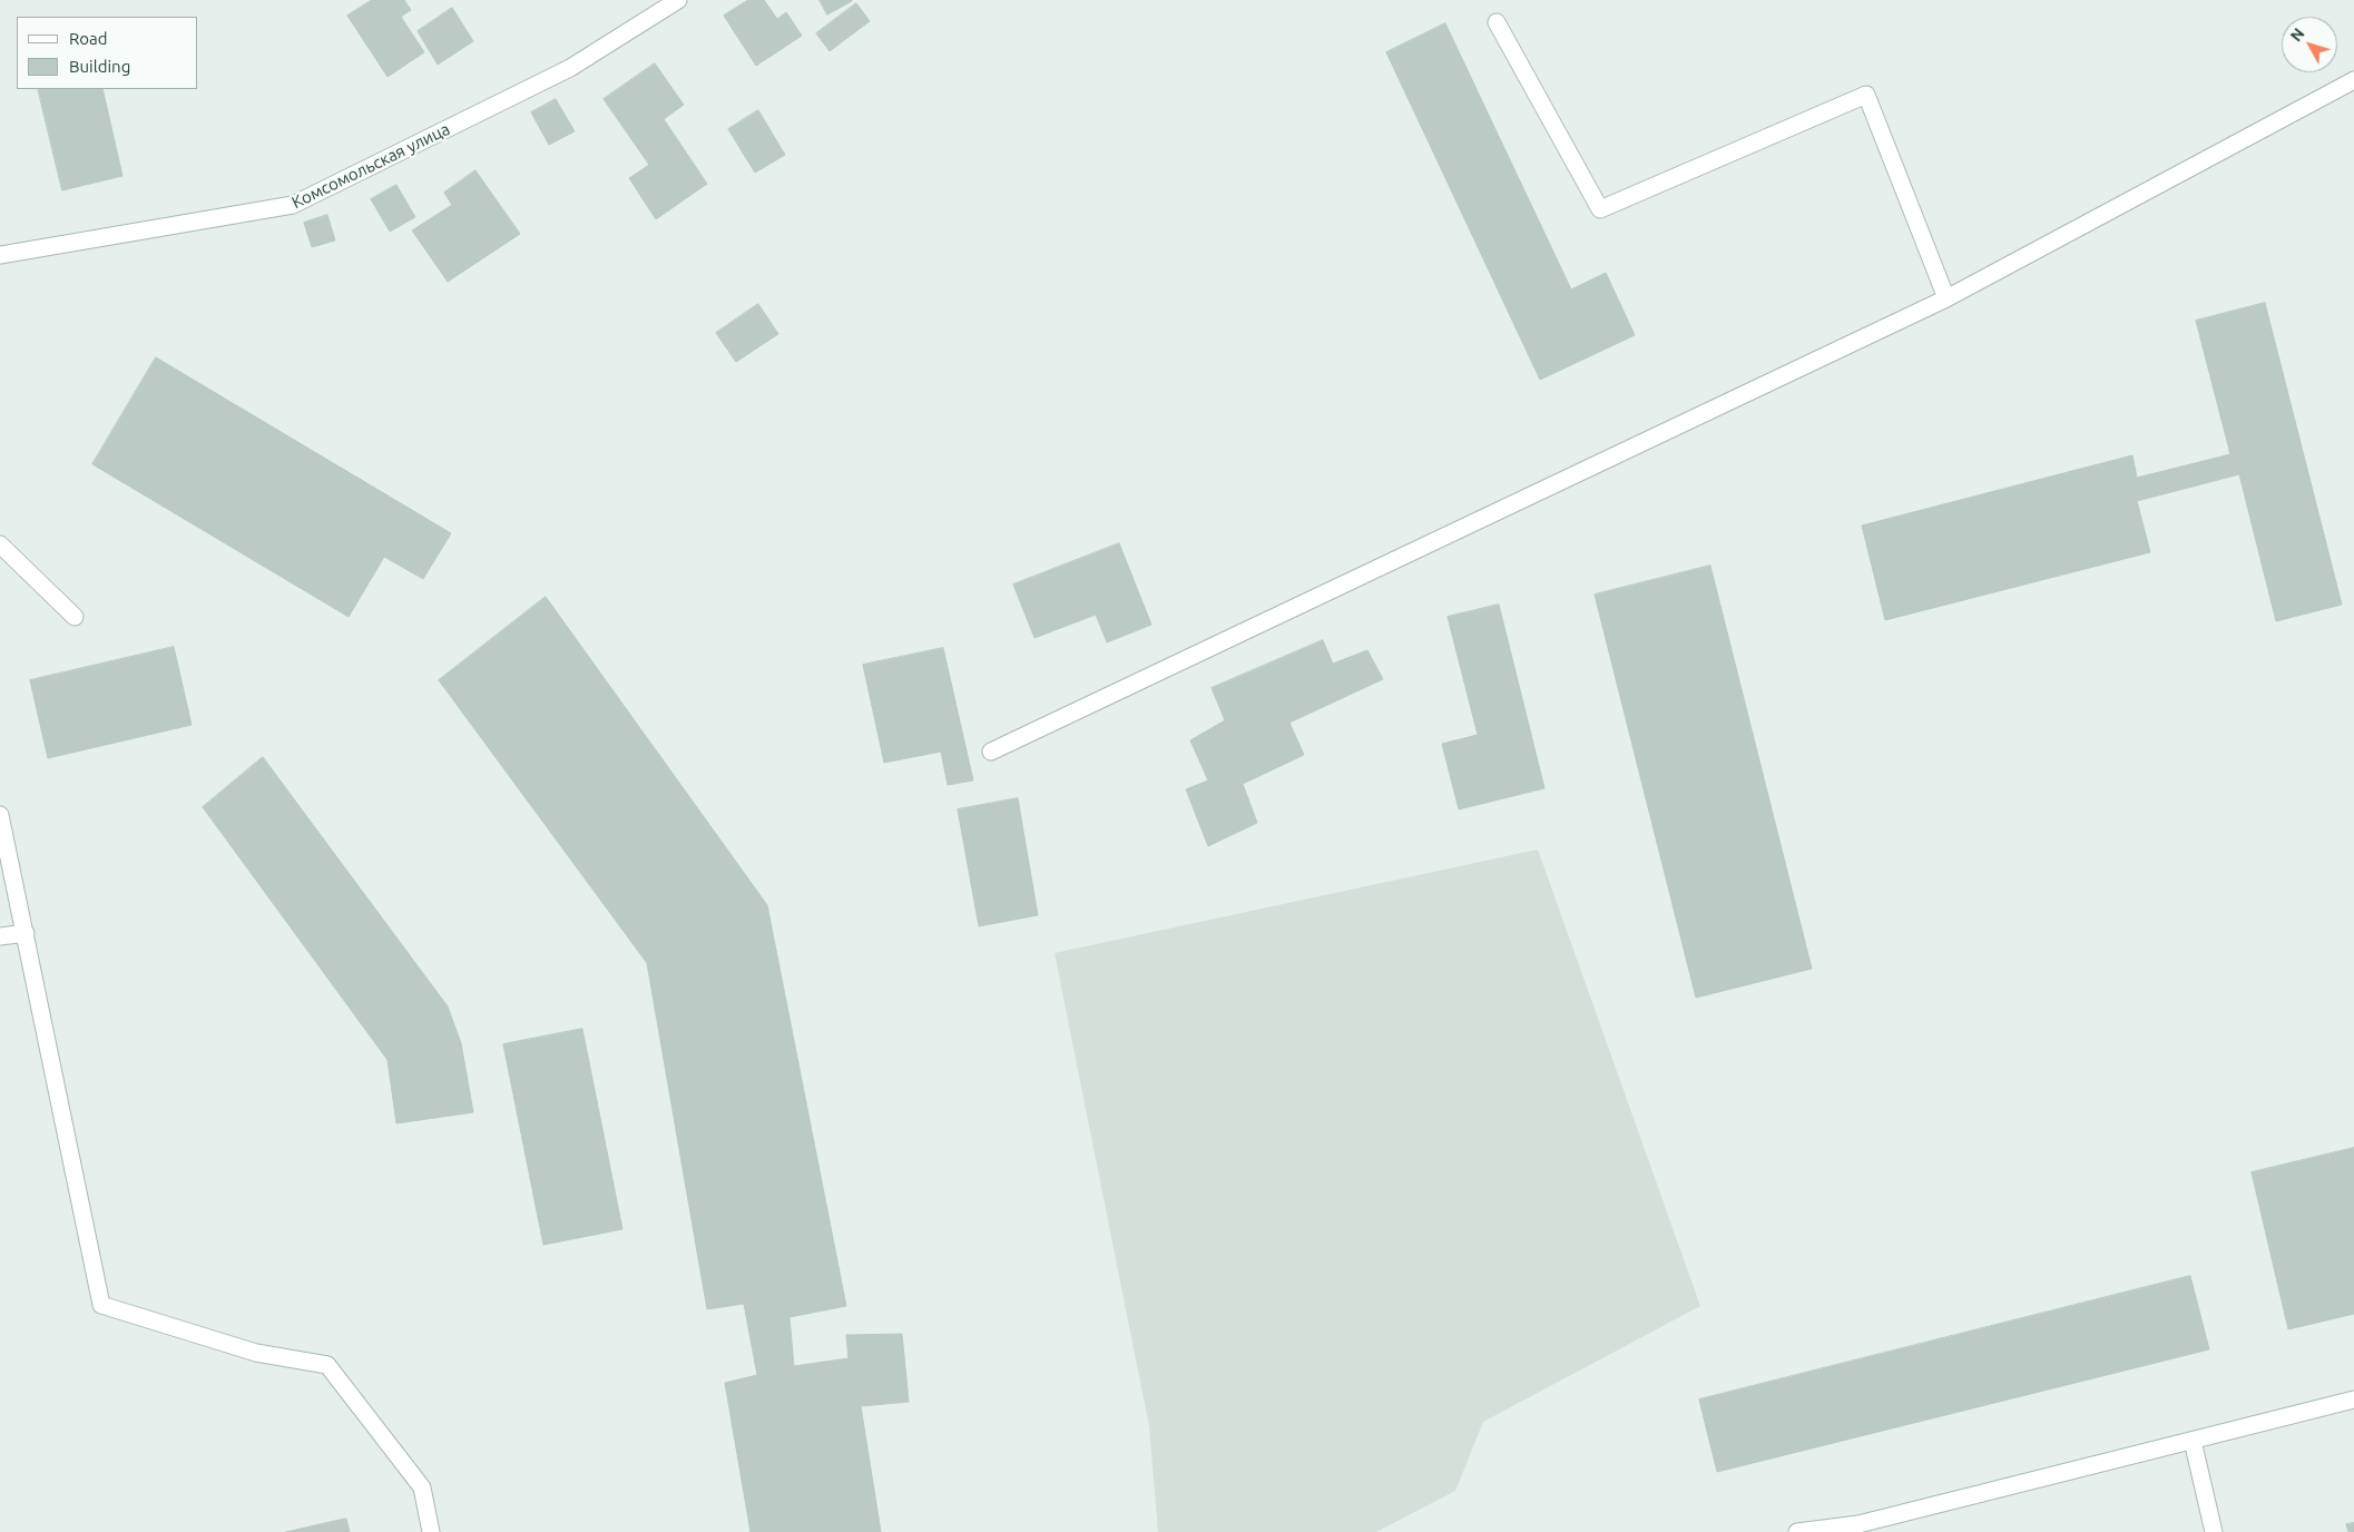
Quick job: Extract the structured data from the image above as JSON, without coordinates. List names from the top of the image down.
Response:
{
  "streets": {
    "street": ["Комсомольская улица"]
  },
  "legend": ["Road", "Building"],
  "north": "top left"
}
